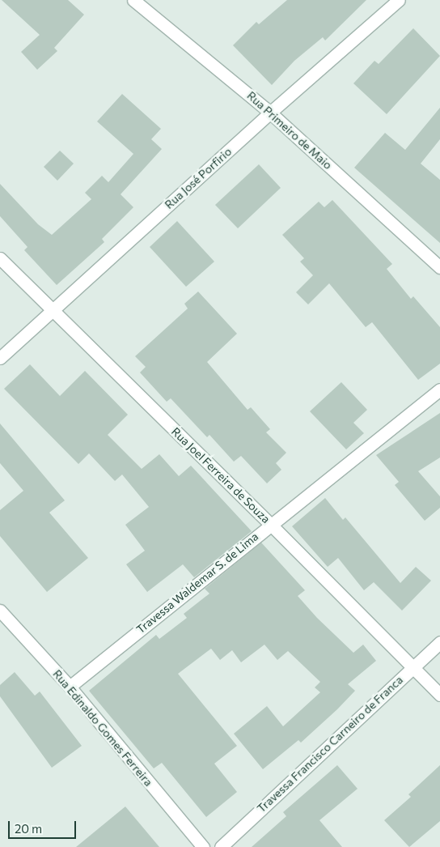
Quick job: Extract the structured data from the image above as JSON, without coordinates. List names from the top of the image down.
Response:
{
  "streets": {
    "street": [
      "Rua Primeiro de Maio",
      "Rua José Porfirio",
      "Rua Joel Ferreira de Souza",
      "Travessa Waldemar S. de Lima",
      "Rua Edinaldo Gomes Ferreira",
      "Travessa Francisco Carneiro de Franca"
    ]
  },
  "crossings": [
    ["Rua Primeiro de Maio", "Rua José Porfirio"],
    ["Rua José Porfirio", "Rua Joel Ferreira de Souza"],
    ["Rua Joel Ferreira de Souza", "Travessa Waldemar S. de Lima"],
    ["Rua Joel Ferreira de Souza", "Travessa Francisco Carneiro de Franca"],
    ["Travessa Waldemar S. de Lima", "Rua Edinaldo Gomes Ferreira"]
  ],
  "scale_bar": "20 m"
}
